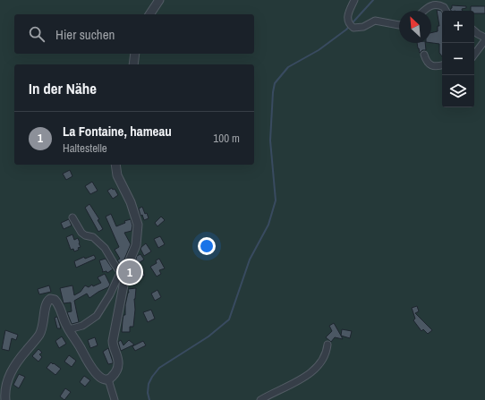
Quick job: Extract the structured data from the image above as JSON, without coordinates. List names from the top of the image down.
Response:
{
  "north": "top left",
  "page": {
    "map_buttons": ["+", "−"],
    "search": "Hier suchen",
    "heading": "In der Nähe",
    "list": [
      {
        "mark": "1",
        "name": "La Fontaine, hameau",
        "note": "Haltestelle",
        "value": "100 m"
      }
    ],
    "pins": "1"
  }
}
